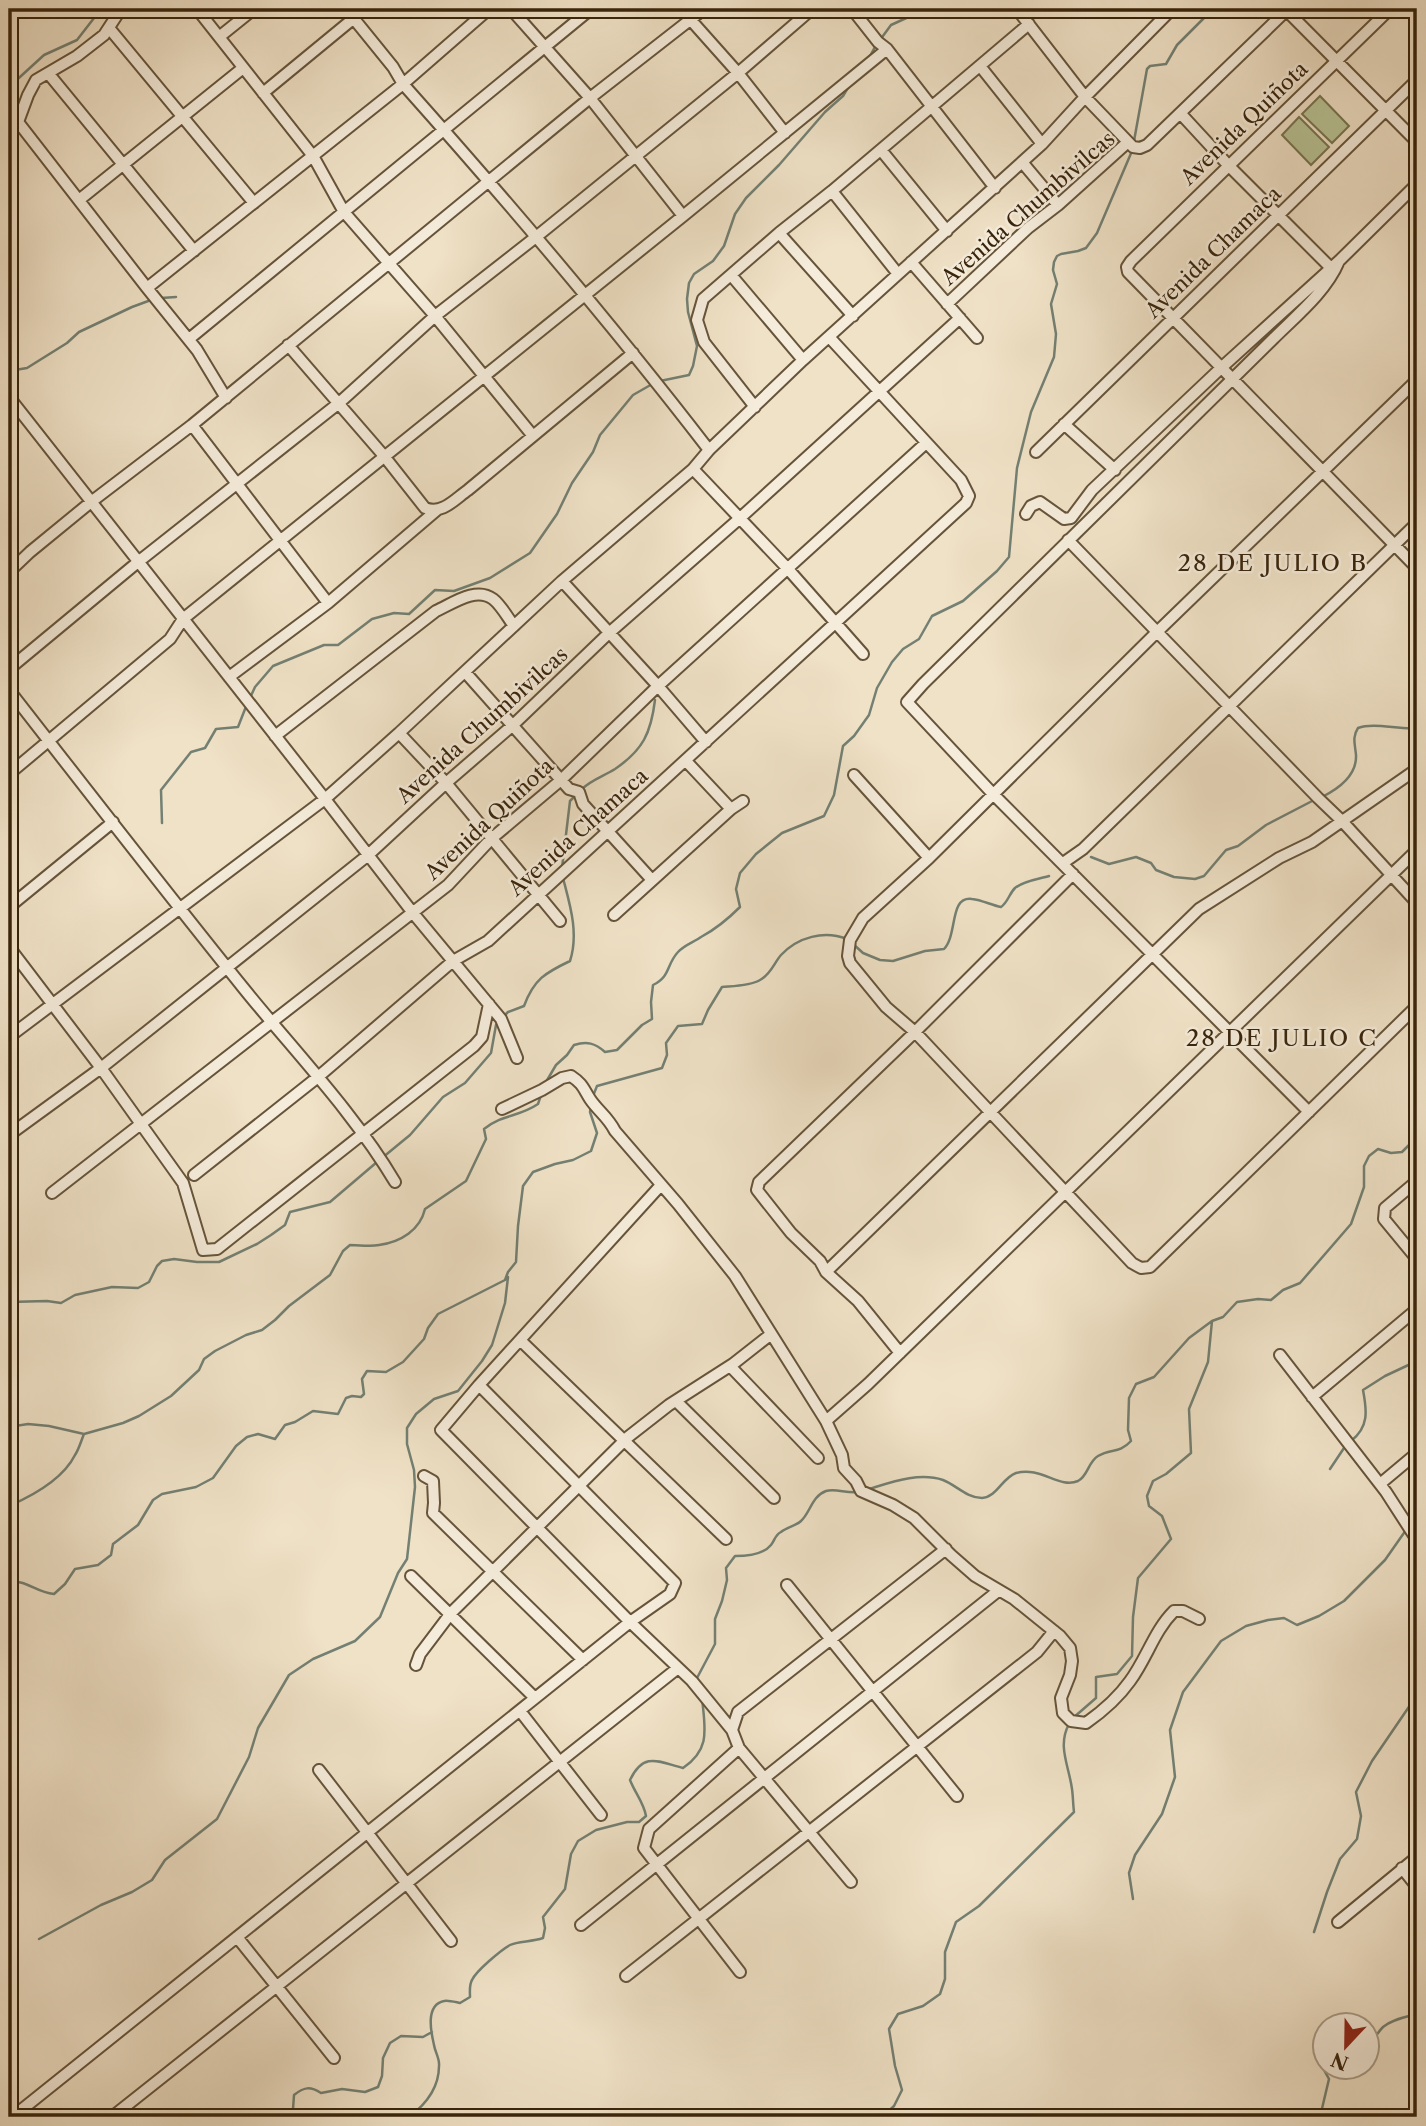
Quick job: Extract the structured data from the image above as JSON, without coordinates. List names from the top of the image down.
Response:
{
  "streets": {
    "street": ["Avenida Quiñota", "Avenida Chumbivilcas", "Avenida Chamaca"]
  },
  "crossings": [
    ["Avenida Quiñota", "Avenida Chamaca"]
  ],
  "districts": ["28 DE JULIO B", "28 DE JULIO C"],
  "north": "bottom"
}
